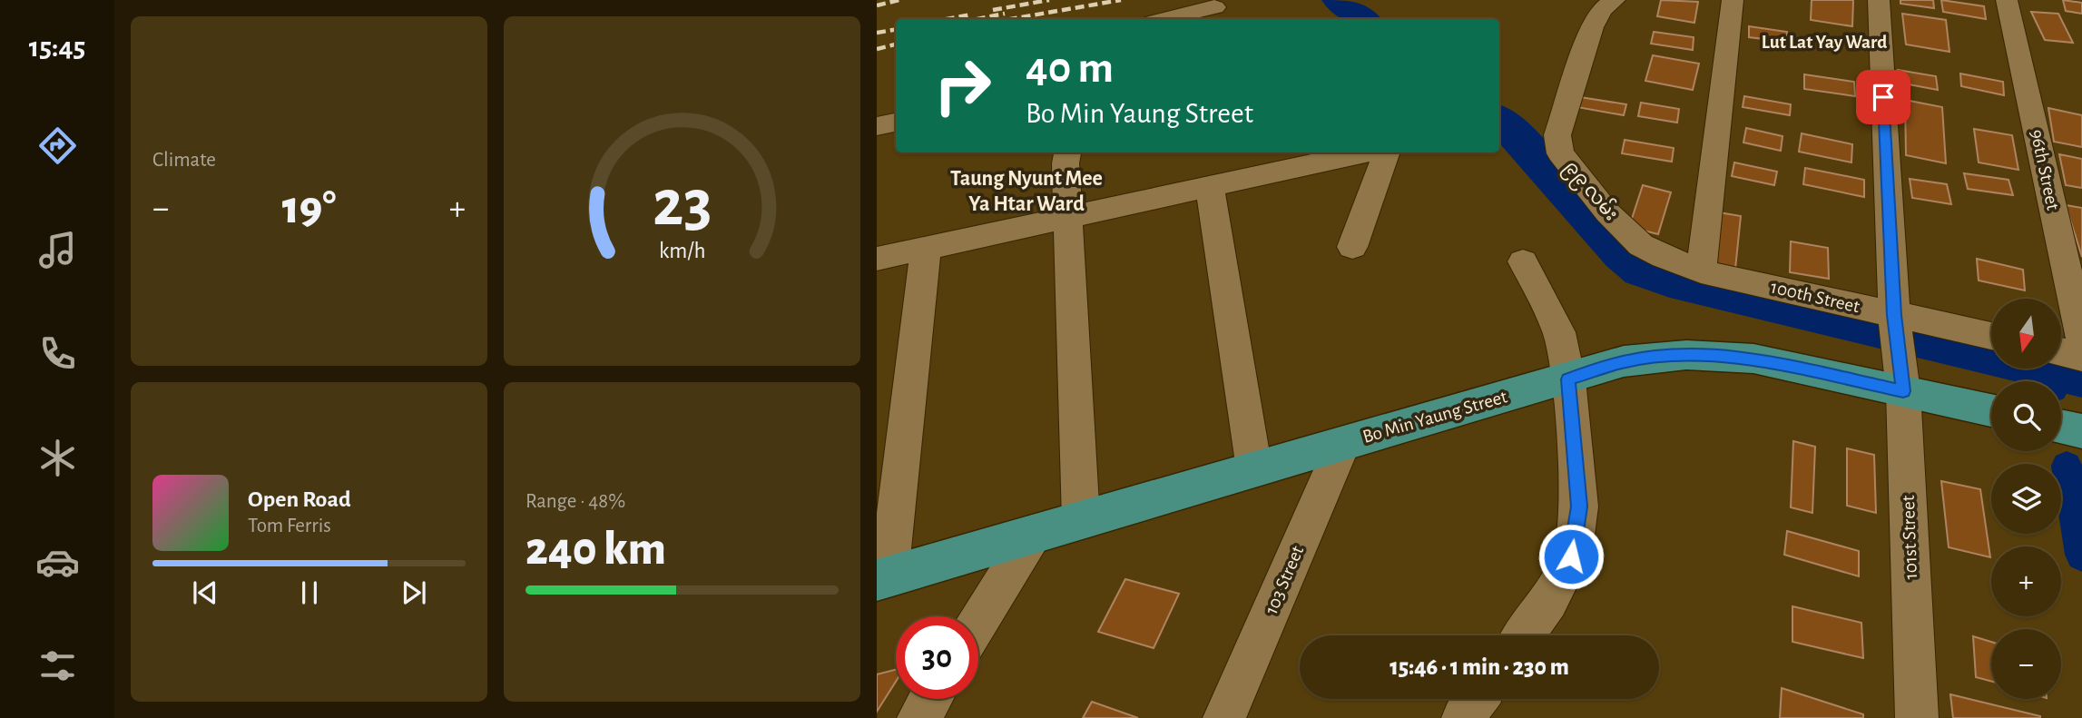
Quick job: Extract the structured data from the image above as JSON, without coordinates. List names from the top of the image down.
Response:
{
  "streets": {
    "main road": ["Bo Min Yaung Street"],
    "street": [
      "96th Street",
      "၉၉ လမ်း",
      "100th Street",
      "101st Street",
      "103 Street"
    ]
  },
  "crossings": [
    ["၉၉ လမ်း", "100th Street"],
    ["100th Street", "Bo Min Yaung Street"],
    ["100th Street", "101st Street"],
    ["Bo Min Yaung Street", "101st Street"],
    ["Bo Min Yaung Street", "103 Street"]
  ],
  "districts": ["Lut Lat Yay Ward", "Taung Nyunt Mee Ya Htar Ward"],
  "north": "bottom",
  "page": {
    "tabs": "15:45",
    "tile": [
      "Climate",
      ["Range · 48%", "240 km"]
    ],
    "turn": ["40 m", "Bo Min Yaung Street"],
    "heat": ["−", "19°", "+"],
    "map_buttons": ["+", "−"],
    "song": ["Open Road", "Tom Ferris"],
    "limit": "30",
    "trip": "15:46 · 1 min · 230 m",
    "gauge": ["23", "km/h"]
  }
}
